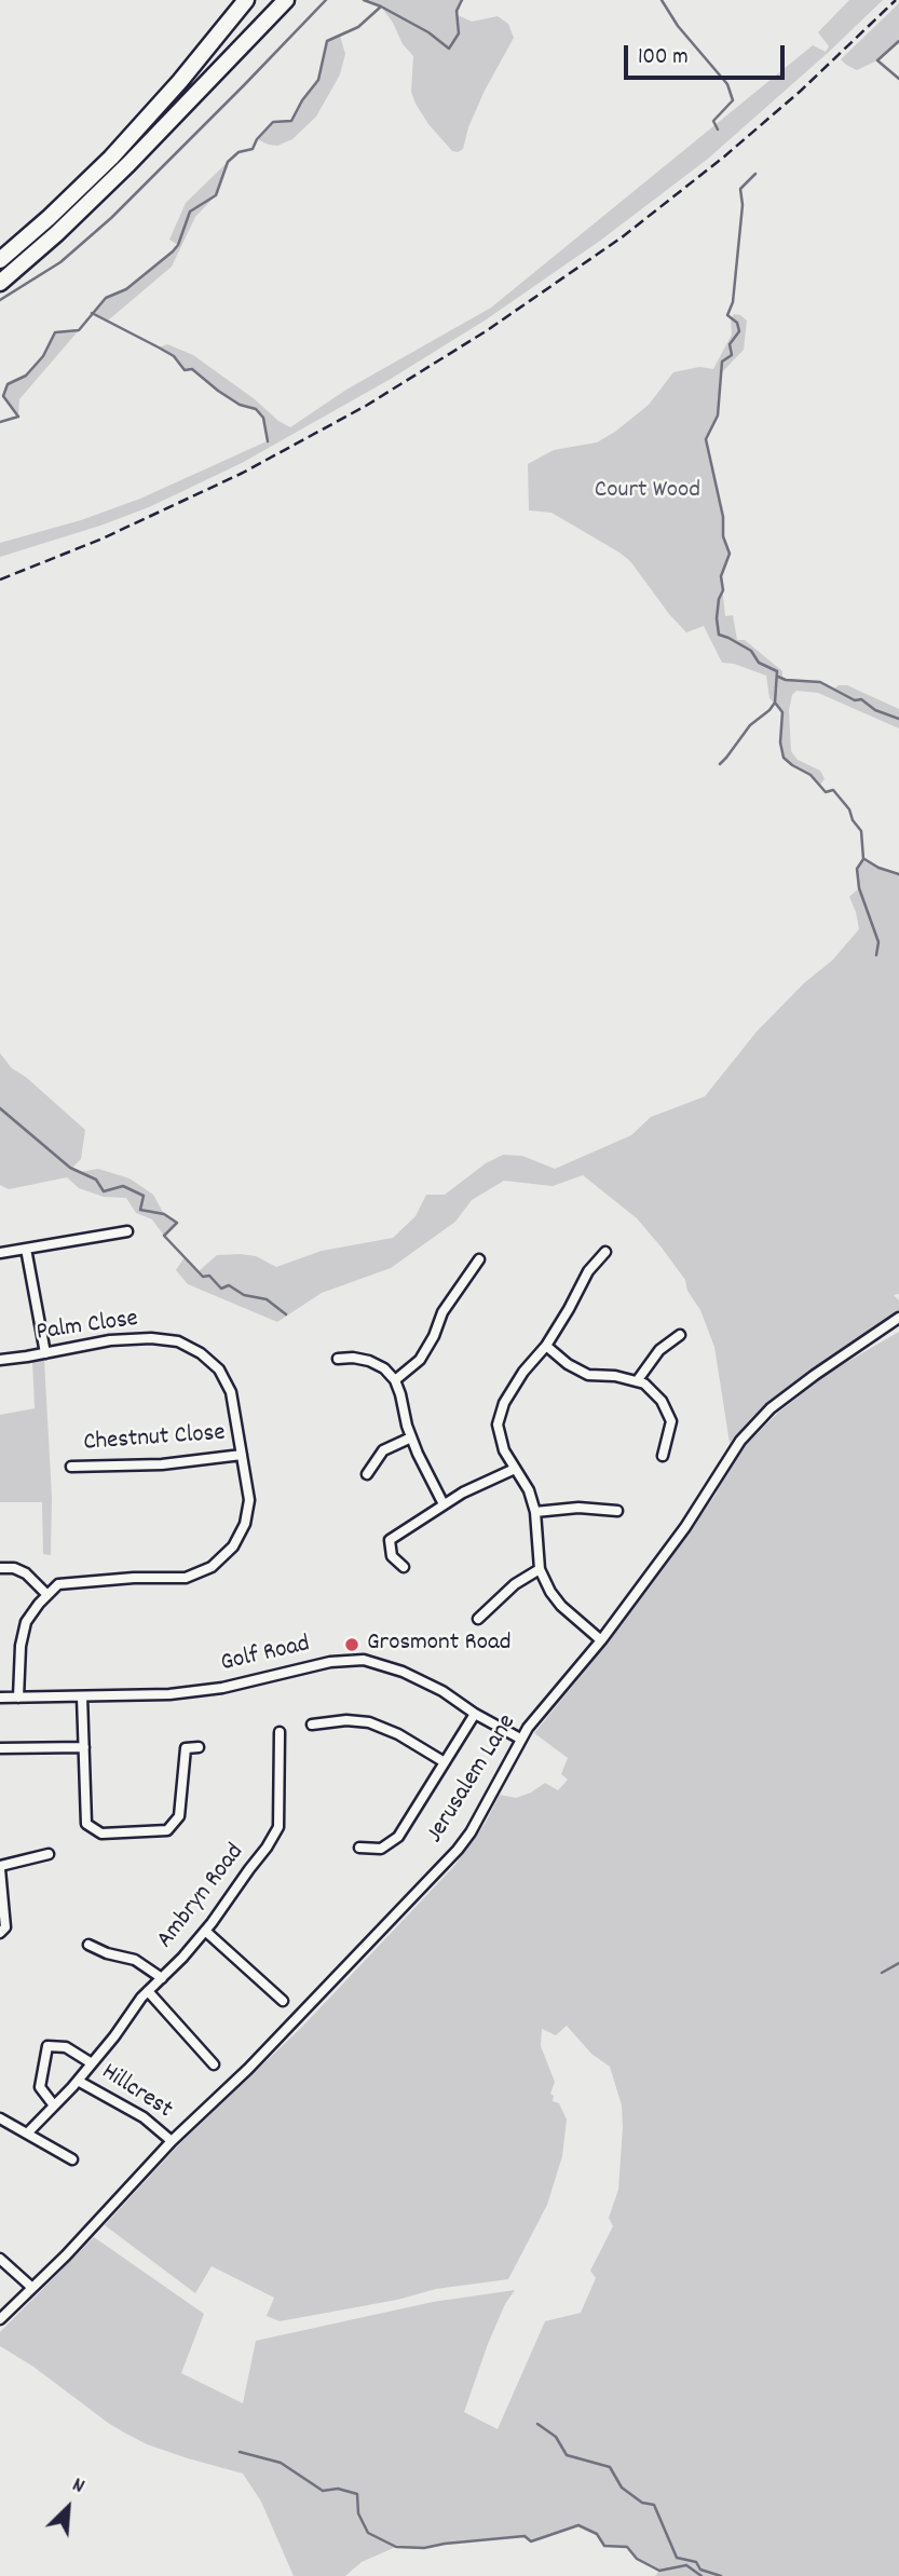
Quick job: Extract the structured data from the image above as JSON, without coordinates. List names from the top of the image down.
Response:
{
  "streets": {
    "street": [
      "Palm Close",
      "Chestnut Close",
      "Golf Road",
      "Jerusalem Lane",
      "Ambryn Road",
      "Hillcrest"
    ]
  },
  "crossings": [
    ["Palm Close", "Chestnut Close"],
    ["Golf Road", "Jerusalem Lane"],
    ["Jerusalem Lane", "Hillcrest"],
    ["Ambryn Road", "Hillcrest"]
  ],
  "parks": ["Court Wood"],
  "places": ["Grosmont Road"],
  "scale_bar": "100 m",
  "north": "top right"
}
